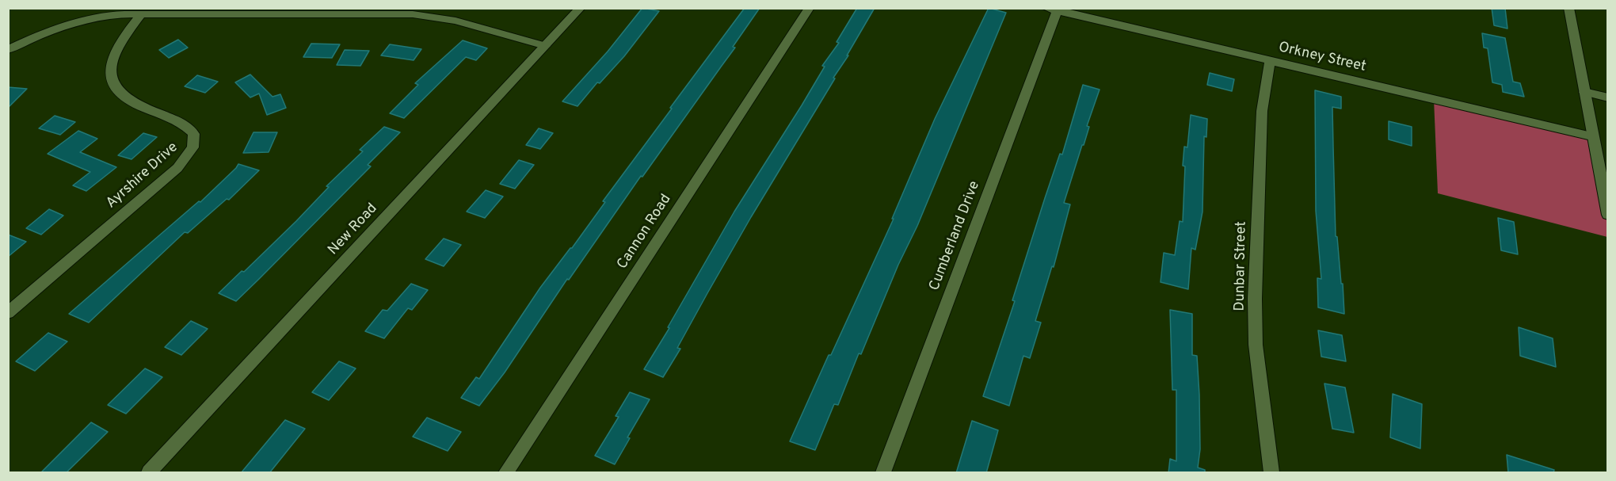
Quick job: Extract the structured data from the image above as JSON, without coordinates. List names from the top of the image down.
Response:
{
  "streets": {
    "street": [
      "Orkney Street",
      "Ayrshire Drive",
      "New Road",
      "Cannon Road",
      "Cumberland Drive",
      "Dunbar Street"
    ]
  },
  "crossings": [
    ["Orkney Street", "Cumberland Drive"],
    ["Orkney Street", "Dunbar Street"]
  ]
}
